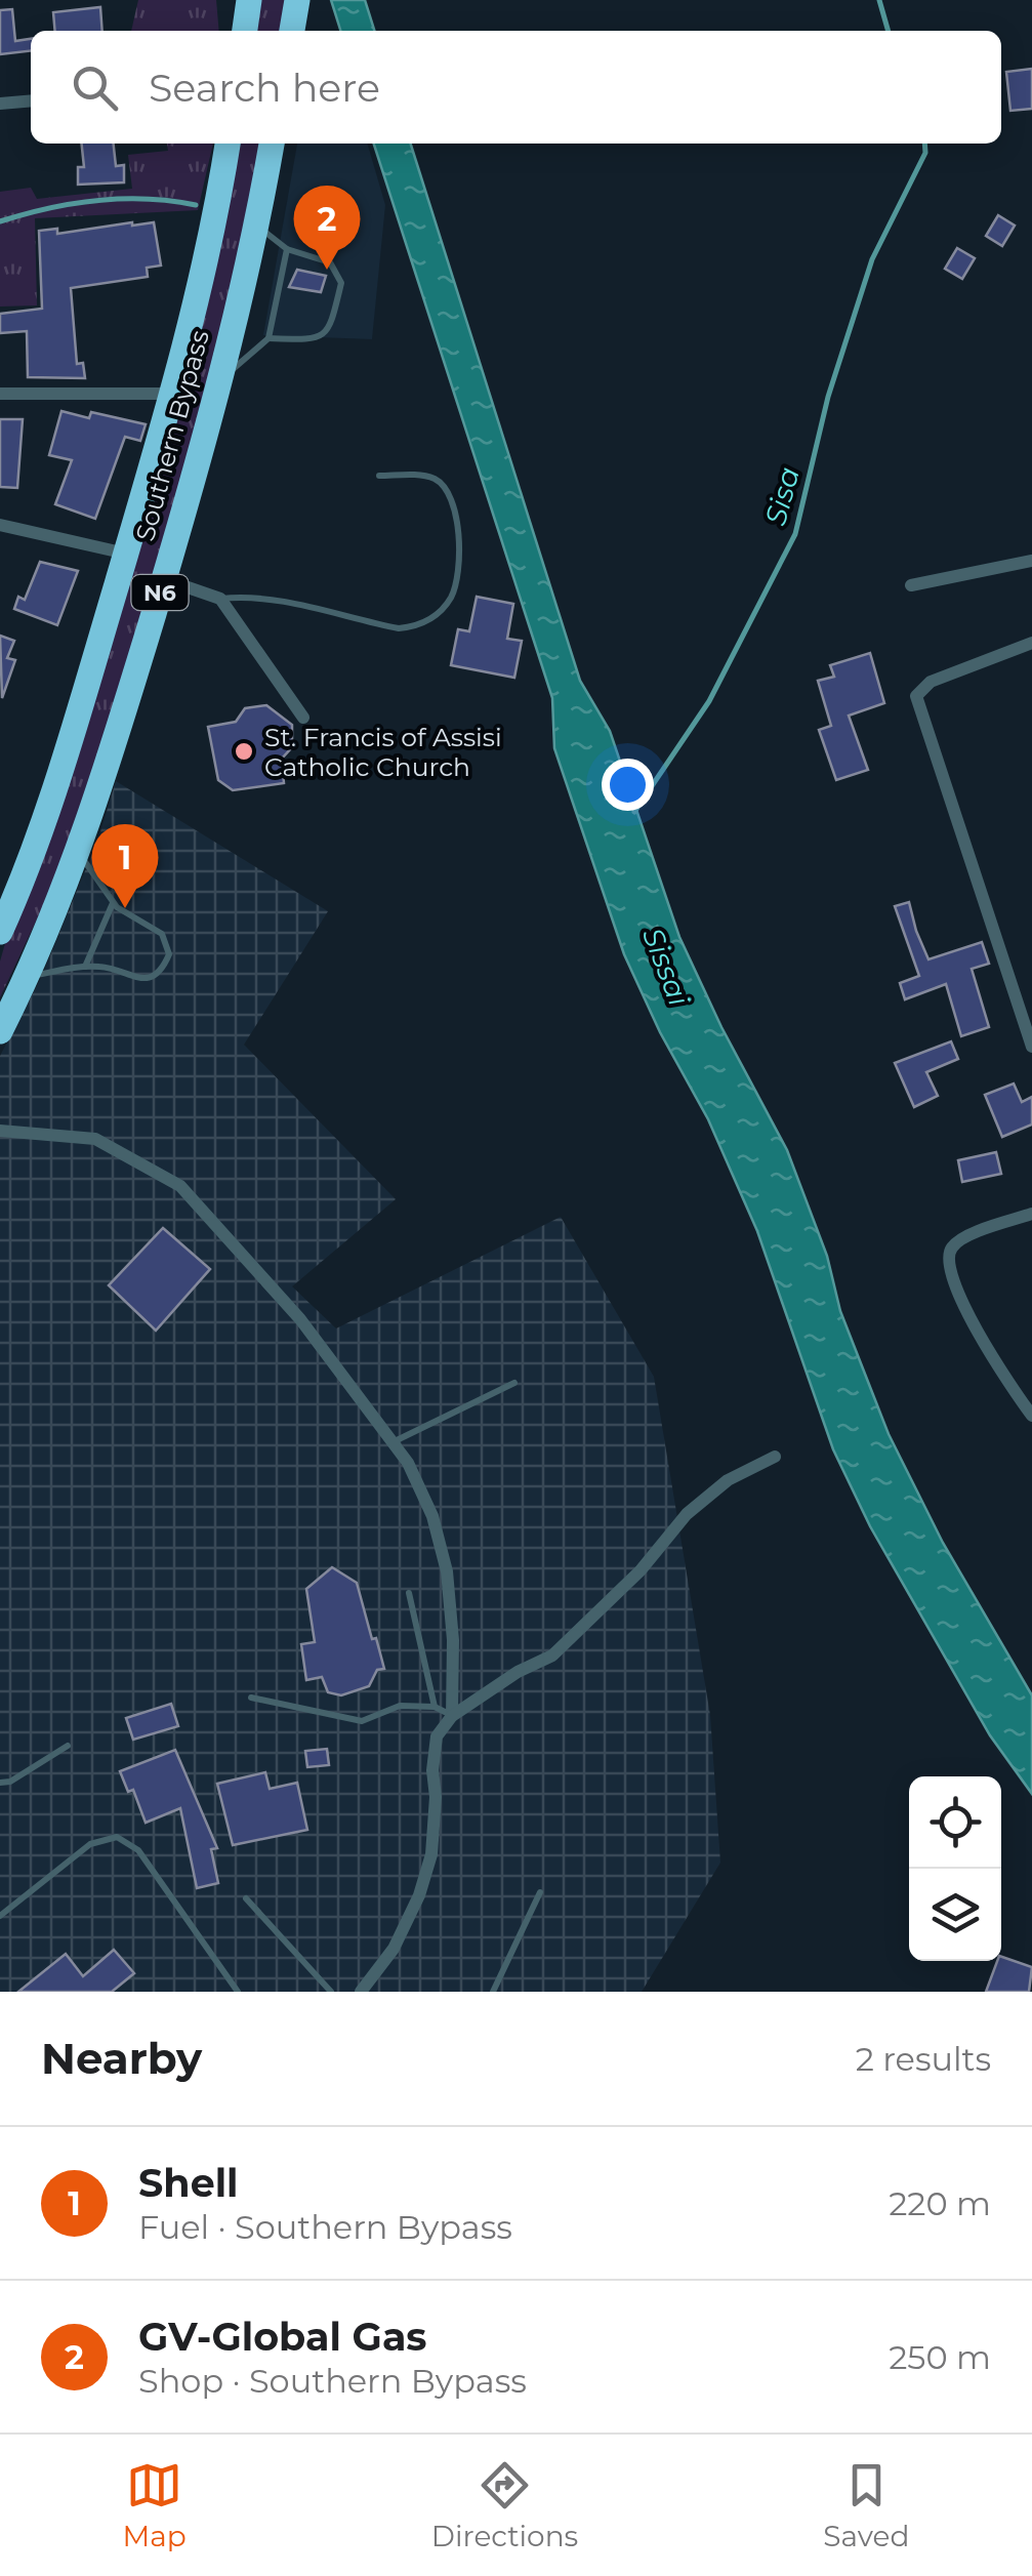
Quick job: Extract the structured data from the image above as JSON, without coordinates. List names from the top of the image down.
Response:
{
  "streets": {
    "highway": ["Southern Bypass", "N6"]
  },
  "water": ["Sisa", "Sissai"],
  "places": ["St. Francis of Assisi Catholic Church"],
  "page": {
    "search": "Search here",
    "pins": ["2", "1"],
    "heading": ["Nearby", "2 results"],
    "list": [
      {
        "mark": "1",
        "name": "Shell",
        "note": "Fuel · Southern Bypass",
        "value": "220 m"
      },
      {
        "mark": "2",
        "name": "GV-Global Gas",
        "note": "Shop · Southern Bypass",
        "value": "250 m"
      }
    ],
    "nav": ["Map", "Directions", "Saved"]
  }
}
